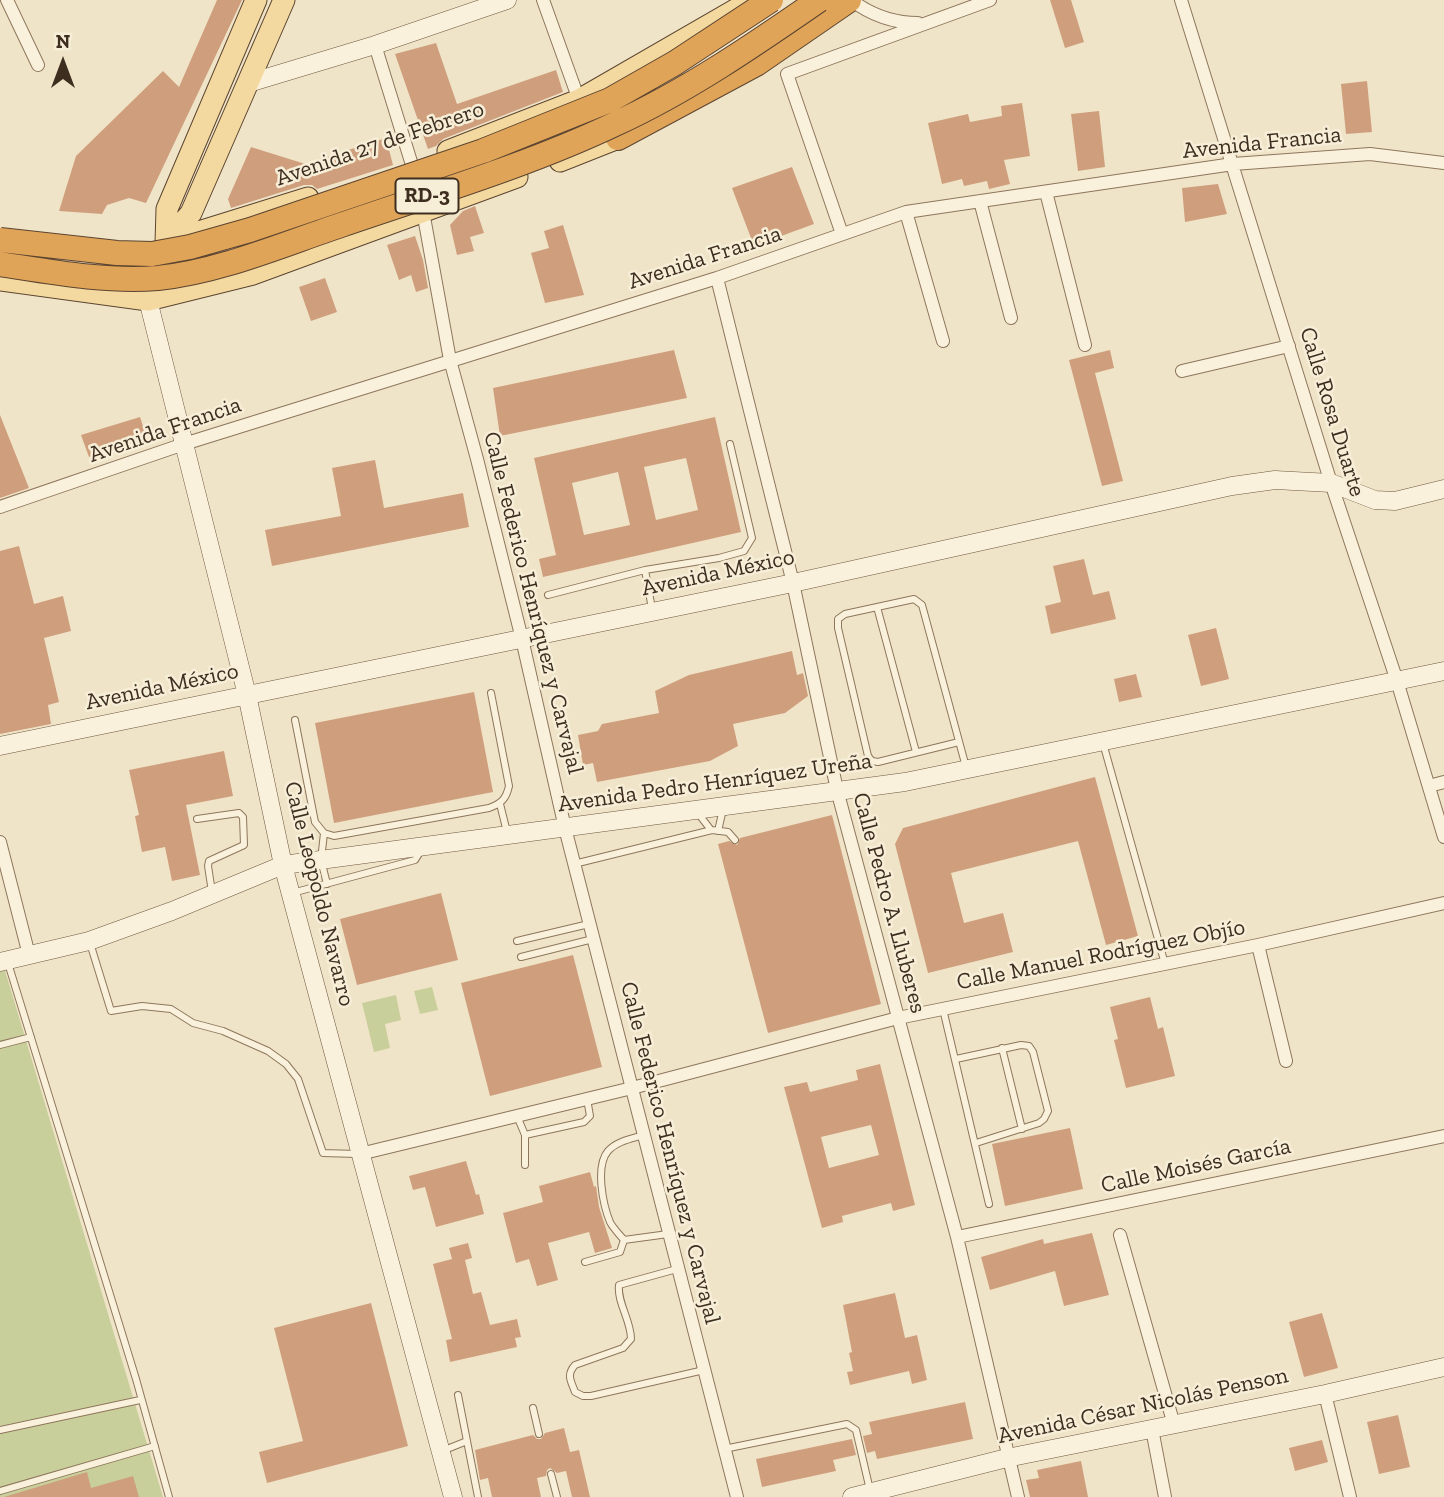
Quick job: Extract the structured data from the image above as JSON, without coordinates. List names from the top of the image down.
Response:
{
  "streets": {
    "highway": ["RD-3"],
    "main road": [
      "Avenida 27 de Febrero",
      "Avenida México",
      "Avenida Pedro Henríquez Ureña",
      "Calle Leopoldo Navarro",
      "Avenida César Nicolás Penson"
    ],
    "street": [
      "Avenida Francia",
      "Calle Rosa Duarte",
      "Calle Federico Henríquez y Carvajal",
      "Calle Pedro A. Lluberes",
      "Calle Manuel Rodríguez Objío",
      "Calle Moisés García"
    ]
  },
  "crossings": [
    ["Avenida Francia", "Calle Rosa Duarte"],
    ["Avenida Francia", "Calle Federico Henríquez y Carvajal"],
    ["Avenida Francia", "Calle Leopoldo Navarro"],
    ["Avenida Francia", "Calle Pedro A. Lluberes"],
    ["Avenida 27 de Febrero", "Calle Federico Henríquez y Carvajal"],
    ["RD-3", "Calle Federico Henríquez y Carvajal"],
    ["RD-3", "Calle Leopoldo Navarro"],
    ["Calle Rosa Duarte", "Avenida México"],
    ["Calle Rosa Duarte", "Avenida Pedro Henríquez Ureña"],
    ["Avenida México", "Calle Federico Henríquez y Carvajal"],
    ["Avenida México", "Calle Leopoldo Navarro"],
    ["Avenida México", "Calle Pedro A. Lluberes"],
    ["Calle Federico Henríquez y Carvajal", "Avenida Pedro Henríquez Ureña"],
    ["Calle Federico Henríquez y Carvajal", "Calle Manuel Rodríguez Objío"],
    ["Avenida Pedro Henríquez Ureña", "Calle Leopoldo Navarro"],
    ["Avenida Pedro Henríquez Ureña", "Calle Pedro A. Lluberes"],
    ["Calle Leopoldo Navarro", "Calle Manuel Rodríguez Objío"],
    ["Calle Pedro A. Lluberes", "Calle Manuel Rodríguez Objío"],
    ["Calle Pedro A. Lluberes", "Calle Moisés García"],
    ["Calle Pedro A. Lluberes", "Avenida César Nicolás Penson"]
  ],
  "north": "top"
}
